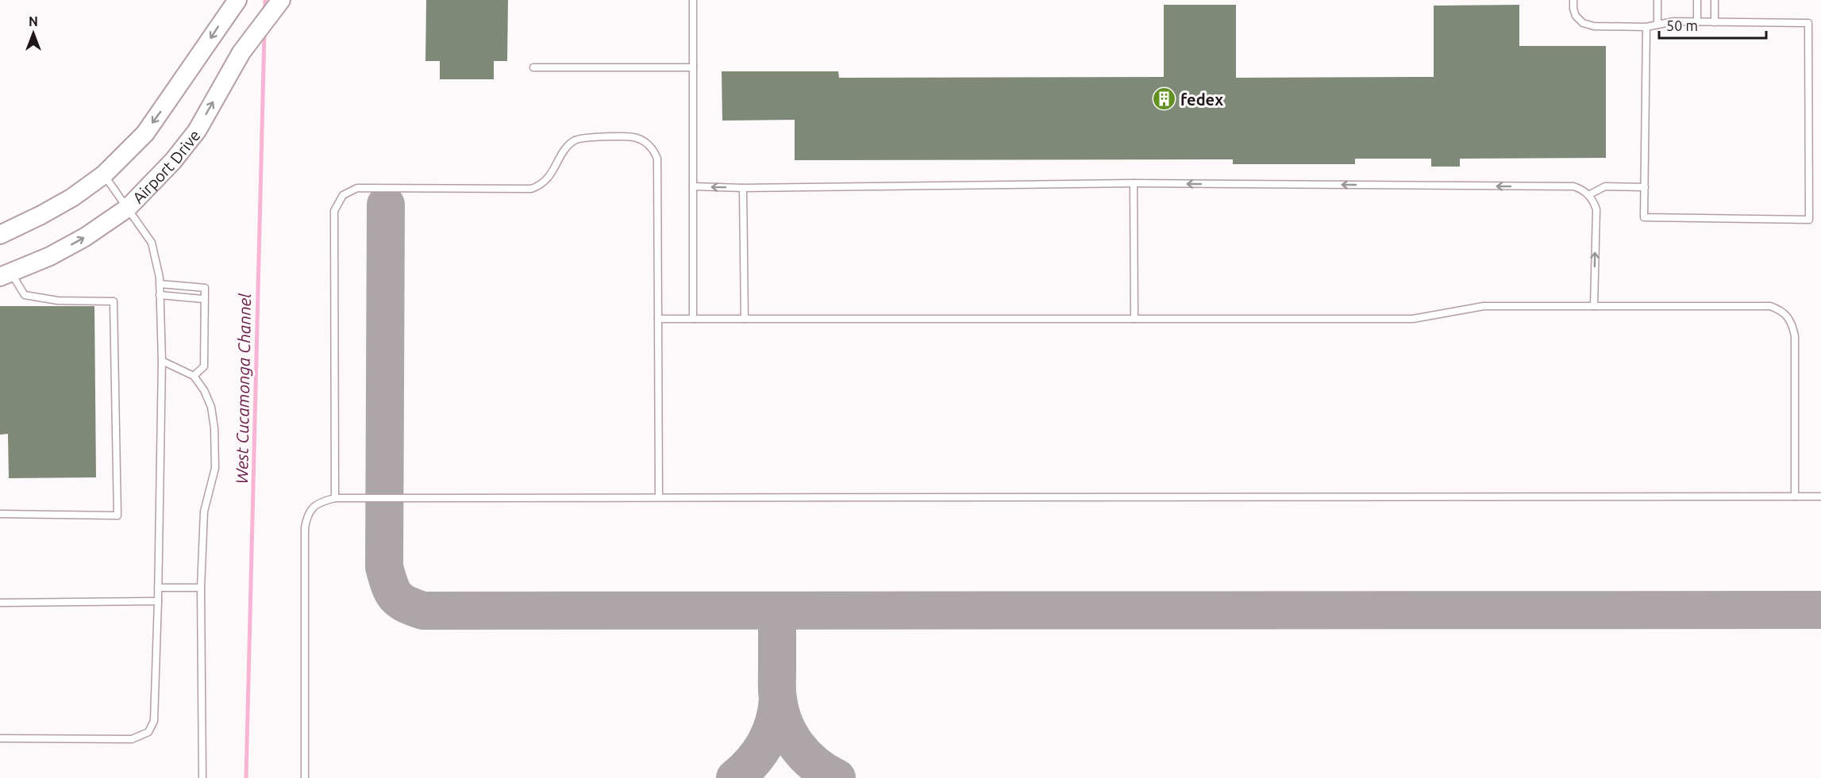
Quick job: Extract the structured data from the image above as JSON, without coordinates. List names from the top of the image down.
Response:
{
  "streets": {
    "main road": ["Airport Drive"]
  },
  "water": ["West Cucamonga Channel"],
  "places": {
    "building": ["fedex"]
  },
  "scale_bar": "50 m",
  "north": "top"
}
